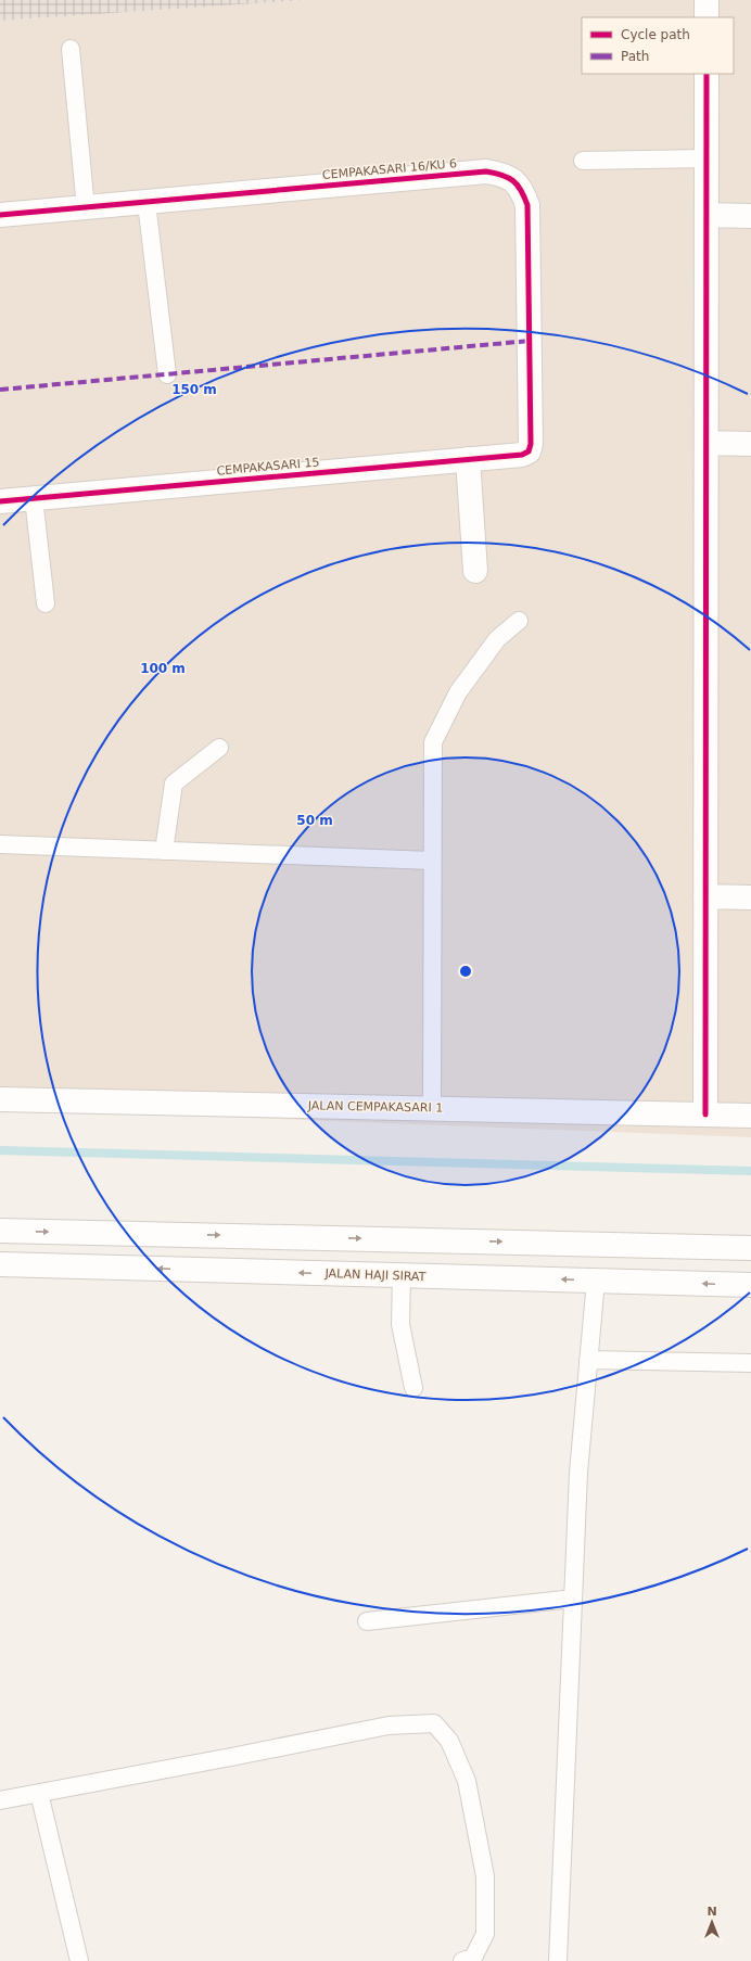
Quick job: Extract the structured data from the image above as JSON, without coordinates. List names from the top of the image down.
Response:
{
  "streets": {
    "street": [
      "CEMPAKASARI 16/KU 6",
      "CEMPAKASARI 15",
      "JALAN CEMPAKASARI 1",
      "JALAN HAJI SIRAT"
    ]
  },
  "crossings": [
    ["CEMPAKASARI 16/KU 6", "CEMPAKASARI 15"]
  ],
  "legend": ["Cycle path", "Path"],
  "north": "top",
  "rings": ["150 m", "100 m", "50 m"]
}
